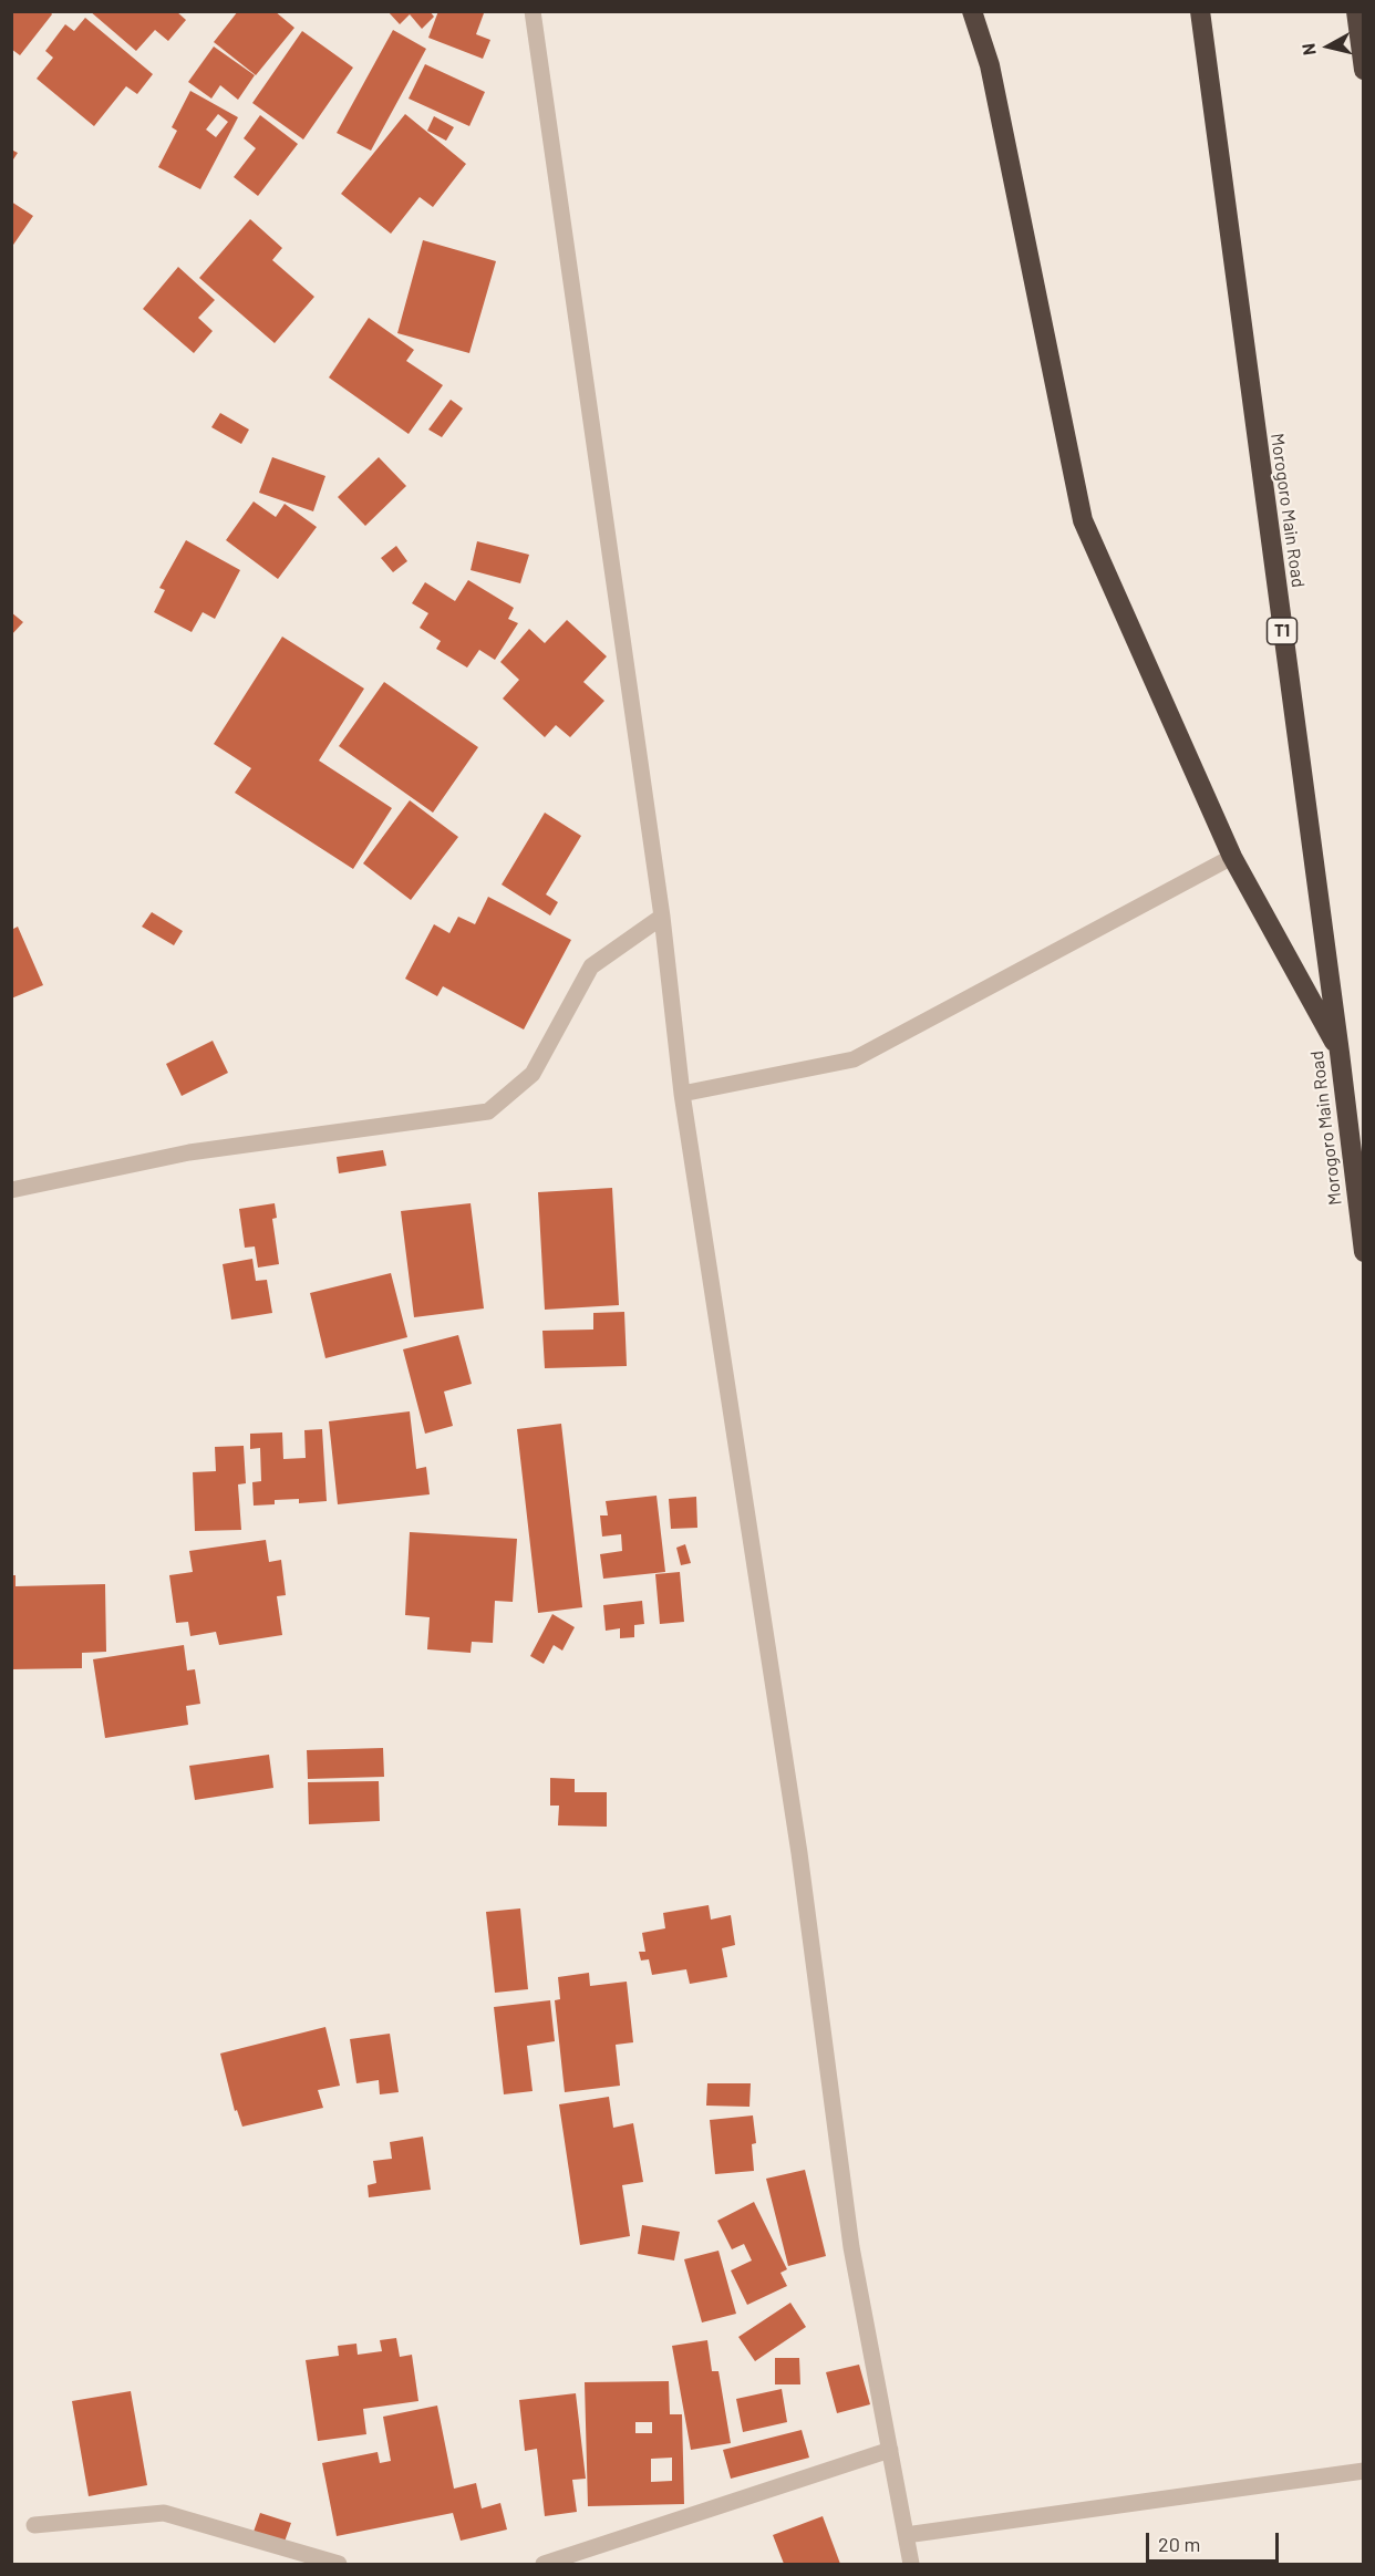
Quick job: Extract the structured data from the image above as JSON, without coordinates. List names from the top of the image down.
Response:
{
  "streets": {
    "highway": ["Morogoro Main Road", "T1"]
  },
  "scale_bar": "20 m",
  "north": "left"
}
